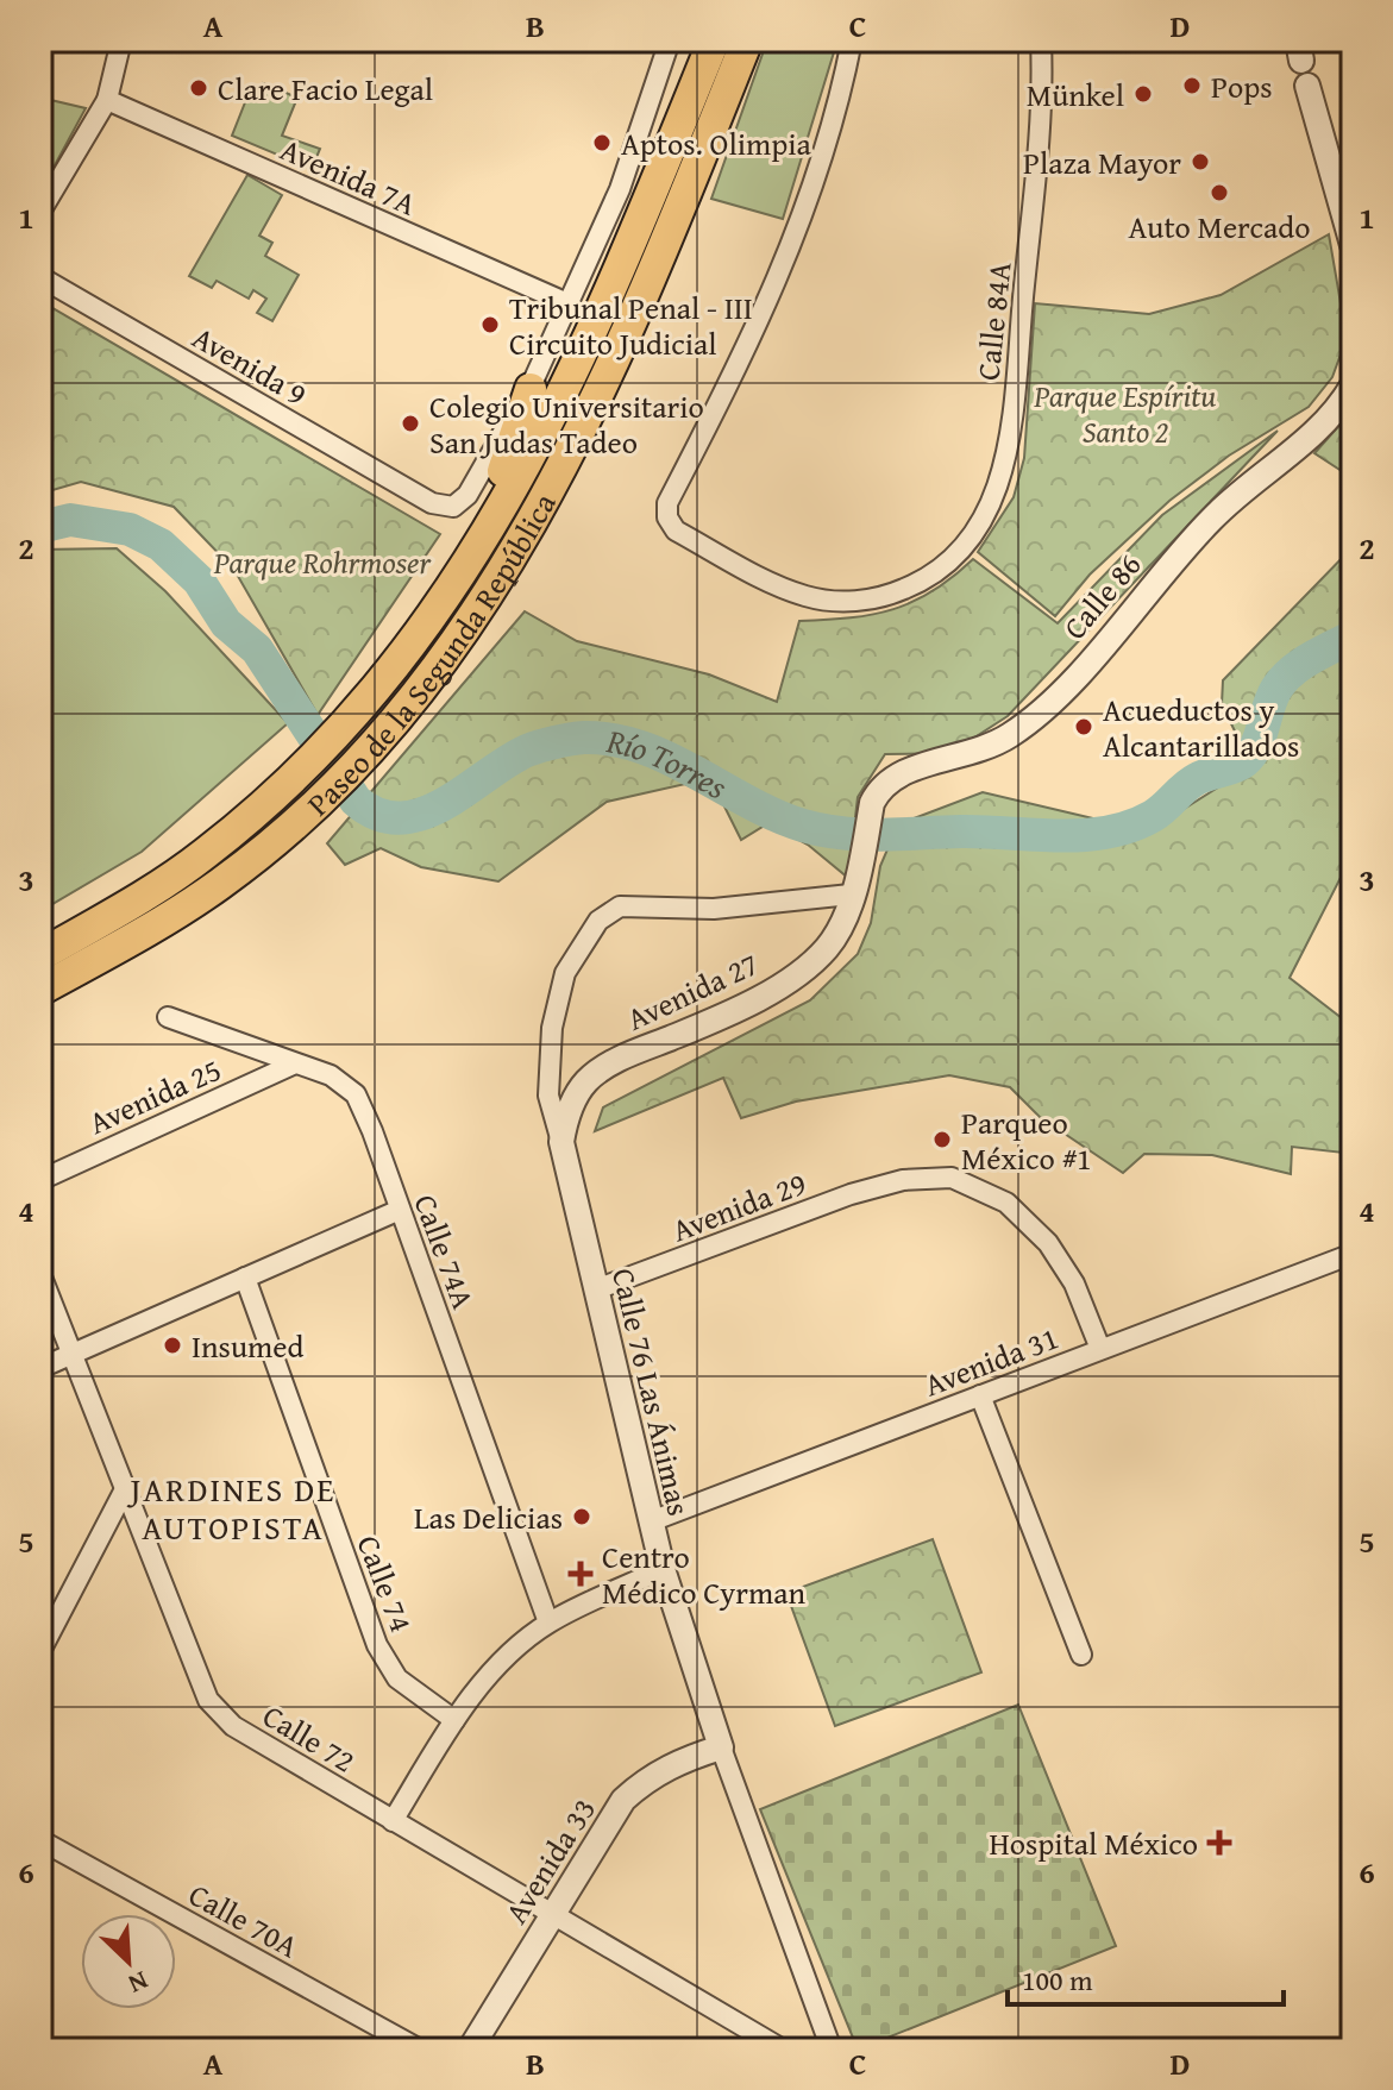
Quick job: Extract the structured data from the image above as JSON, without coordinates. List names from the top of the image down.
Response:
{
  "streets": {
    "highway": ["Paseo de la Segunda República"],
    "street": [
      "Avenida 7A",
      "Calle 84A",
      "Avenida 9",
      "Calle 86",
      "Avenida 27",
      "Avenida 25",
      "Avenida 29",
      "Calle 74A",
      "Avenida 31",
      "Calle 76 Las Ánimas",
      "Calle 74",
      "Calle 72",
      "Avenida 33",
      "Calle 70A"
    ]
  },
  "crossings": [
    ["Calle 86", "Avenida 27"],
    ["Avenida 27", "Calle 76 Las Ánimas"],
    ["Avenida 25", "Calle 74A"],
    ["Avenida 29", "Avenida 31"],
    ["Avenida 29", "Calle 76 Las Ánimas"],
    ["Avenida 31", "Calle 76 Las Ánimas"],
    ["Calle 76 Las Ánimas", "Avenida 33"],
    ["Calle 72", "Avenida 33"]
  ],
  "districts": ["JARDINES DE AUTOPISTA"],
  "water": ["Río Torres"],
  "parks": ["Parque Espíritu Santo 2", "Parque Rohrmoser"],
  "places": {
    "other": [
      "Pops",
      "Clare Facio Legal",
      "Münkel",
      "Aptos. Olimpia",
      "Plaza Mayor",
      "Auto Mercado",
      "Tribunal Penal - III Circuito Judicial",
      "Colegio Universitario San Judas Tadeo",
      "Acueductos y Alcantarillados",
      "Parqueo México #1",
      "Insumed",
      "Las Delicias"
    ],
    "health": ["Centro Médico Cyrman", "Hospital México"]
  },
  "scale_bar": "100 m",
  "north": "bottom right",
  "grid": {
    "columns": [
      "A",
      "B",
      "C",
      "D"
    ],
    "rows": [
      "1",
      "2",
      "3",
      "4",
      "5",
      "6"
    ]
  }
}
